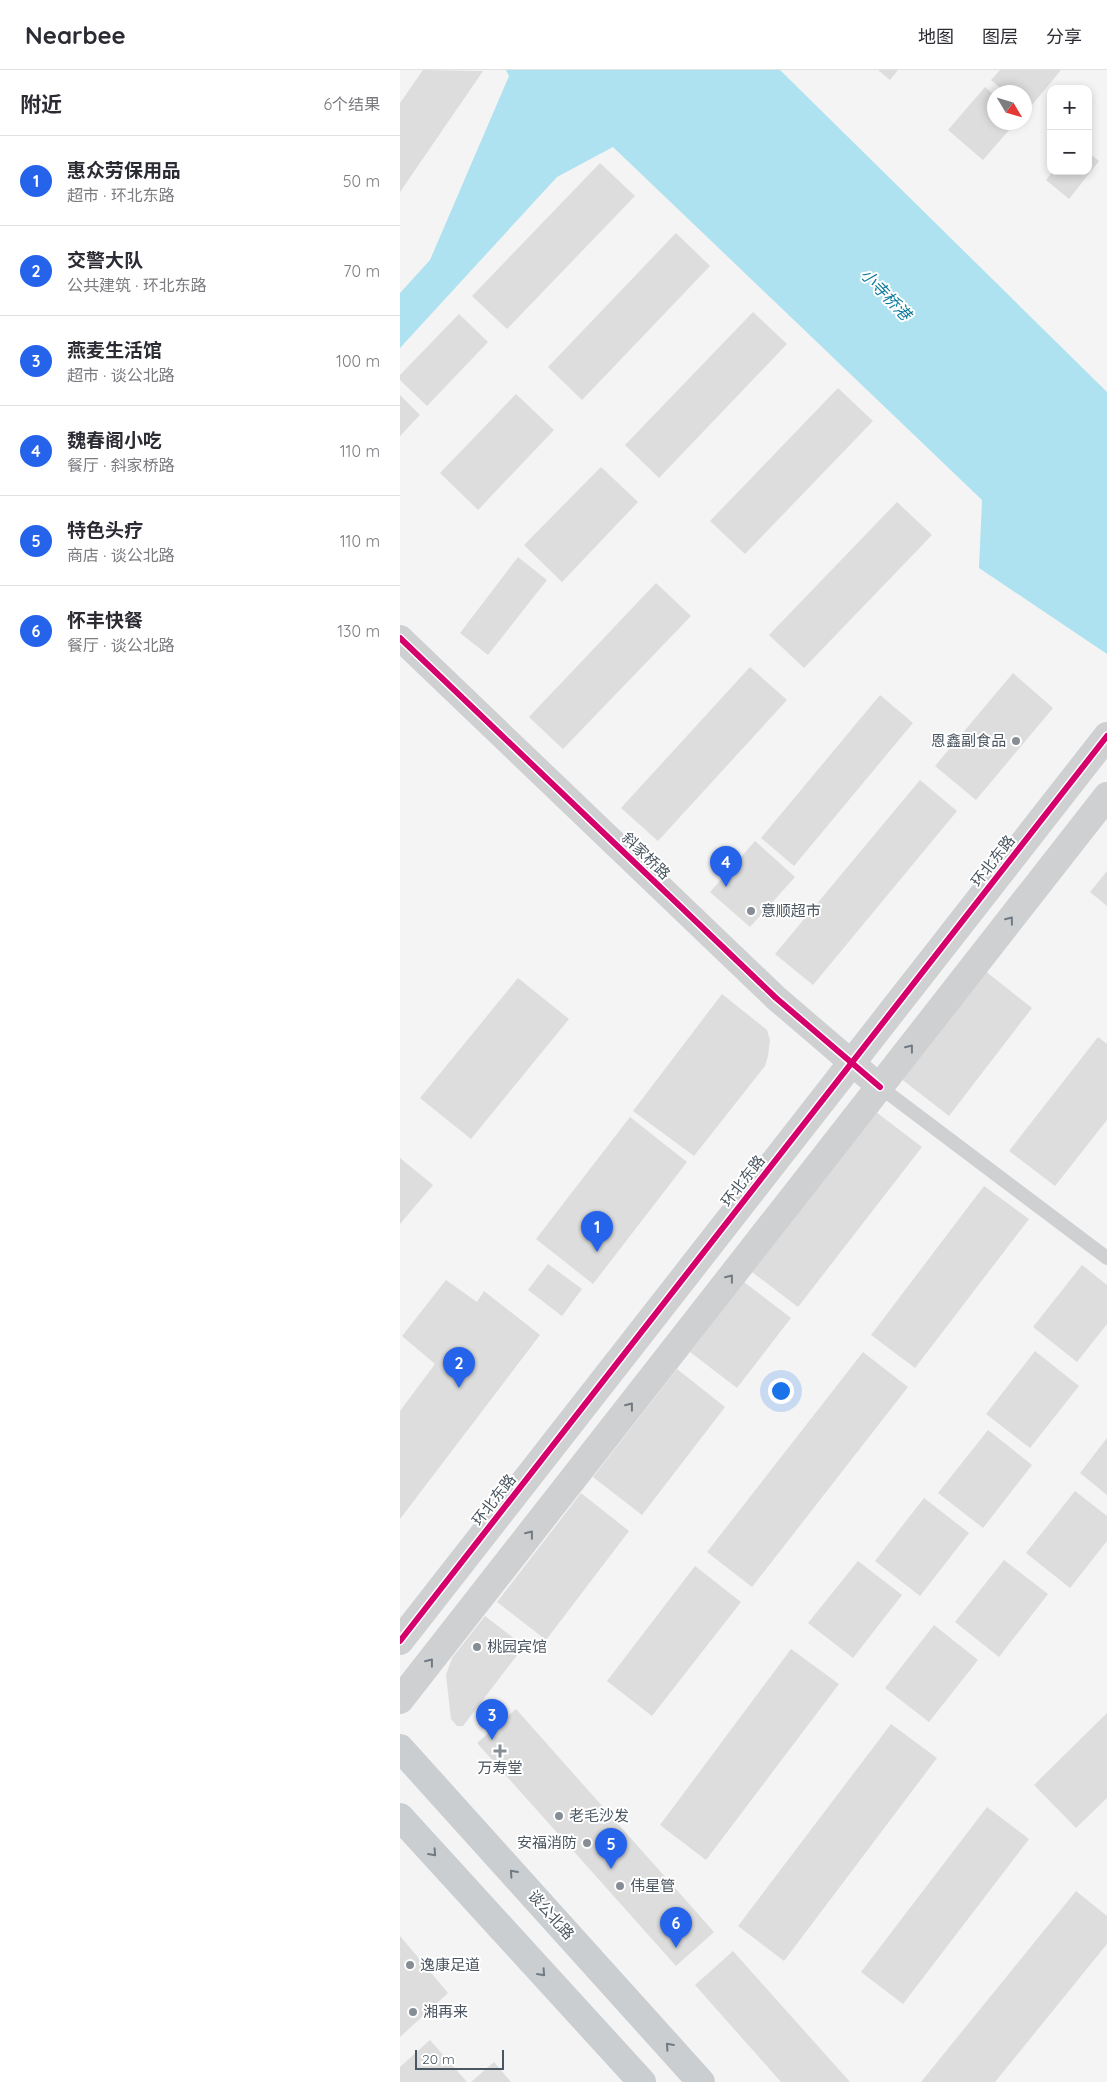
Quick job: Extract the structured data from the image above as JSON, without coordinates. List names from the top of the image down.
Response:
{
  "streets": {
    "main road": ["谈公北路"],
    "street": ["斜家桥路", "环北东路"]
  },
  "crossings": [
    ["斜家桥路", "环北东路"]
  ],
  "water": ["小寺桥港"],
  "places": {
    "other": [
      "恩鑫副食品",
      "意顺超市",
      "桃园宾馆",
      "老毛沙发",
      "安福消防",
      "伟星管",
      "逸康足道",
      "湘再来"
    ],
    "health": ["万寿堂"]
  },
  "scale_bar": "20 m",
  "north": "bottom right",
  "page": {
    "header": "Nearbee",
    "nav": ["地图", "图层", "分享"],
    "heading": ["附近", "6个结果"],
    "map_buttons": ["+", "−"],
    "list": [
      {
        "mark": "1",
        "name": "惠众劳保用品",
        "note": "超市 · 环北东路",
        "value": "50 m"
      },
      {
        "mark": "2",
        "name": "交警大队",
        "note": "公共建筑 · 环北东路",
        "value": "70 m"
      },
      {
        "mark": "3",
        "name": "燕麦生活馆",
        "note": "超市 · 谈公北路",
        "value": "100 m"
      },
      {
        "mark": "4",
        "name": "魏春阁小吃",
        "note": "餐厅 · 斜家桥路",
        "value": "110 m"
      },
      {
        "mark": "5",
        "name": "特色头疗",
        "note": "商店 · 谈公北路",
        "value": "110 m"
      },
      {
        "mark": "6",
        "name": "怀丰快餐",
        "note": "餐厅 · 谈公北路",
        "value": "130 m"
      }
    ],
    "pins": [
      "4",
      "1",
      "2",
      "3",
      "5",
      "6"
    ],
    "scale": "20 m"
  }
}
